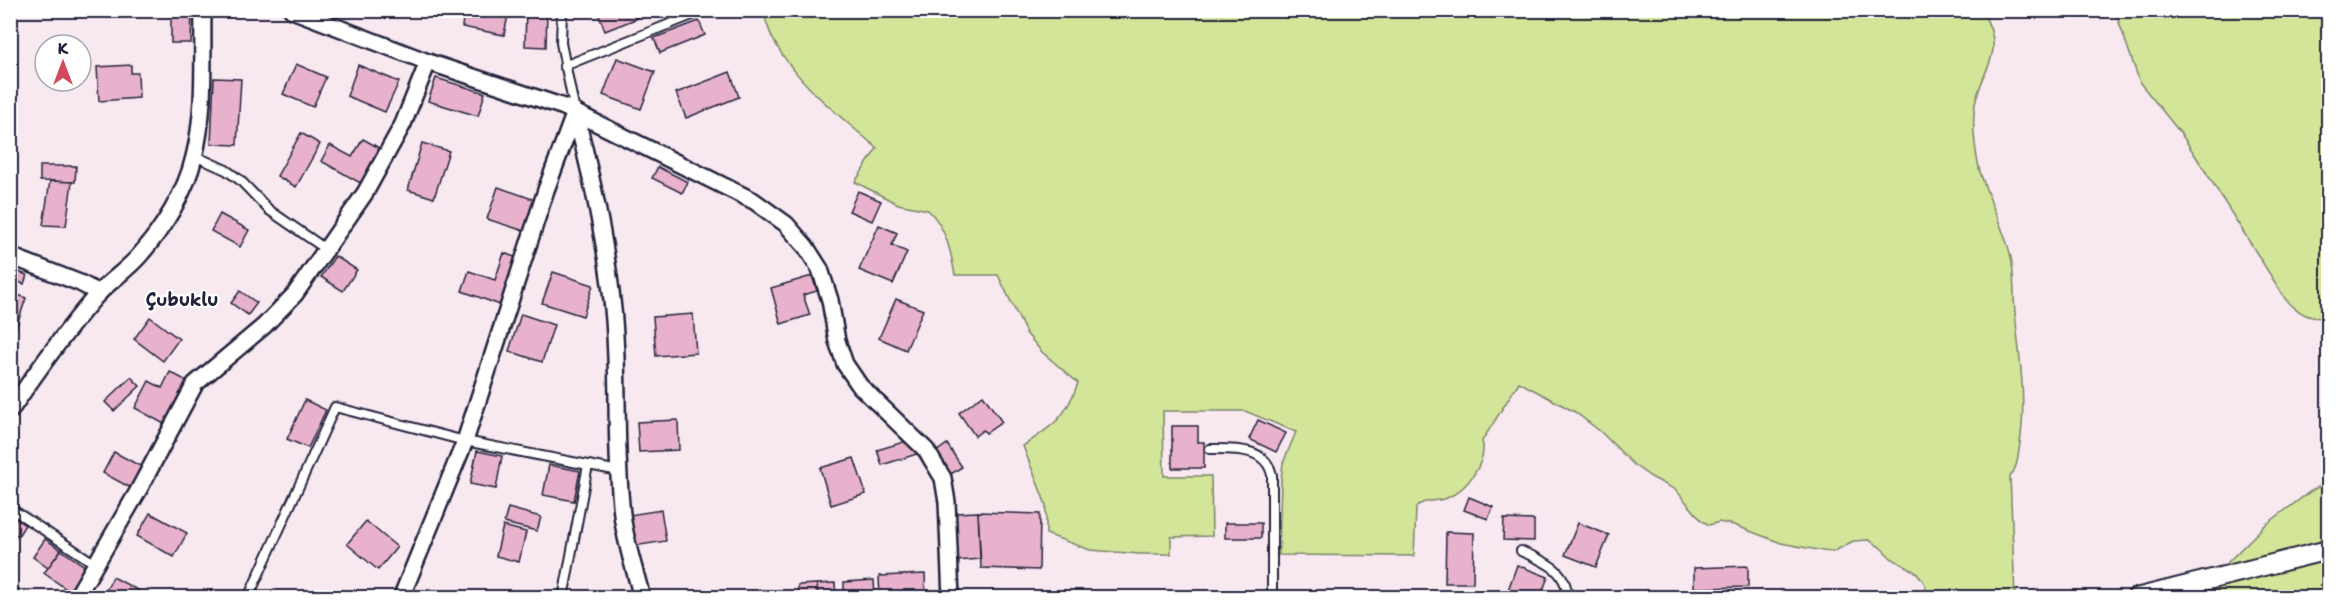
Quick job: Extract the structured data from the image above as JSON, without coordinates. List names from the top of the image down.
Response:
{
  "districts": ["Çubuklu"],
  "north": "top"
}
